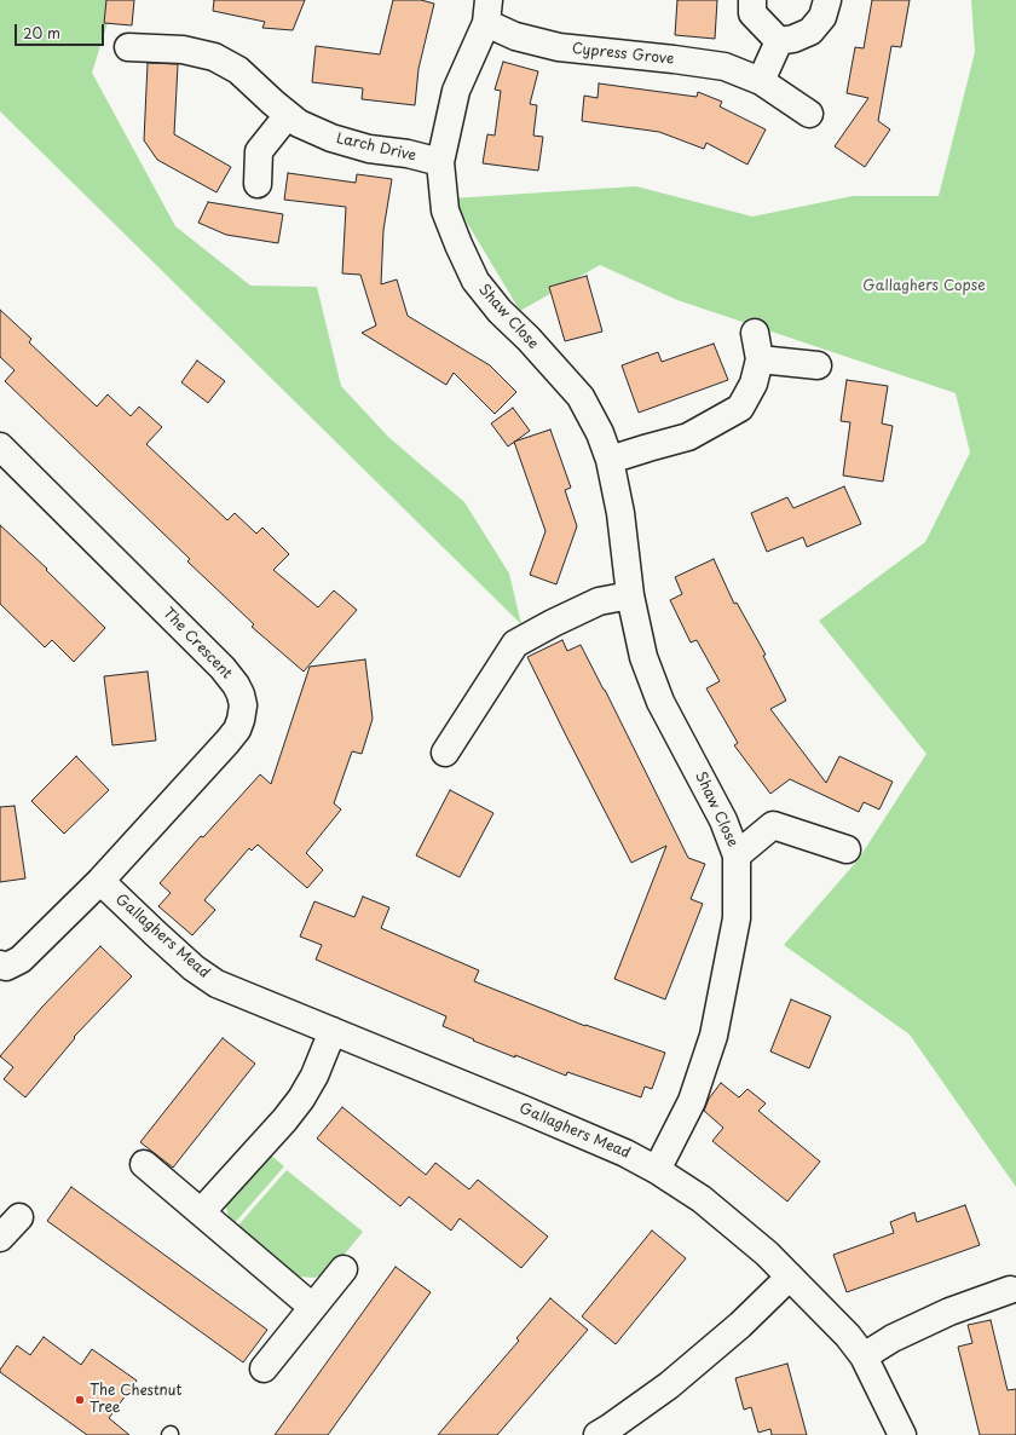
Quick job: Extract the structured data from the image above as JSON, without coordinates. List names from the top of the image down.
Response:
{
  "streets": {
    "street": [
      "Cypress Grove",
      "Larch Drive",
      "Shaw Close",
      "The Crescent",
      "Gallaghers Mead"
    ]
  },
  "crossings": [
    ["Cypress Grove", "Shaw Close"],
    ["Larch Drive", "Shaw Close"],
    ["Shaw Close", "Gallaghers Mead"],
    ["The Crescent", "Gallaghers Mead"]
  ],
  "parks": ["Gallaghers Copse"],
  "places": ["The Chestnut Tree"],
  "scale_bar": "20 m"
}
